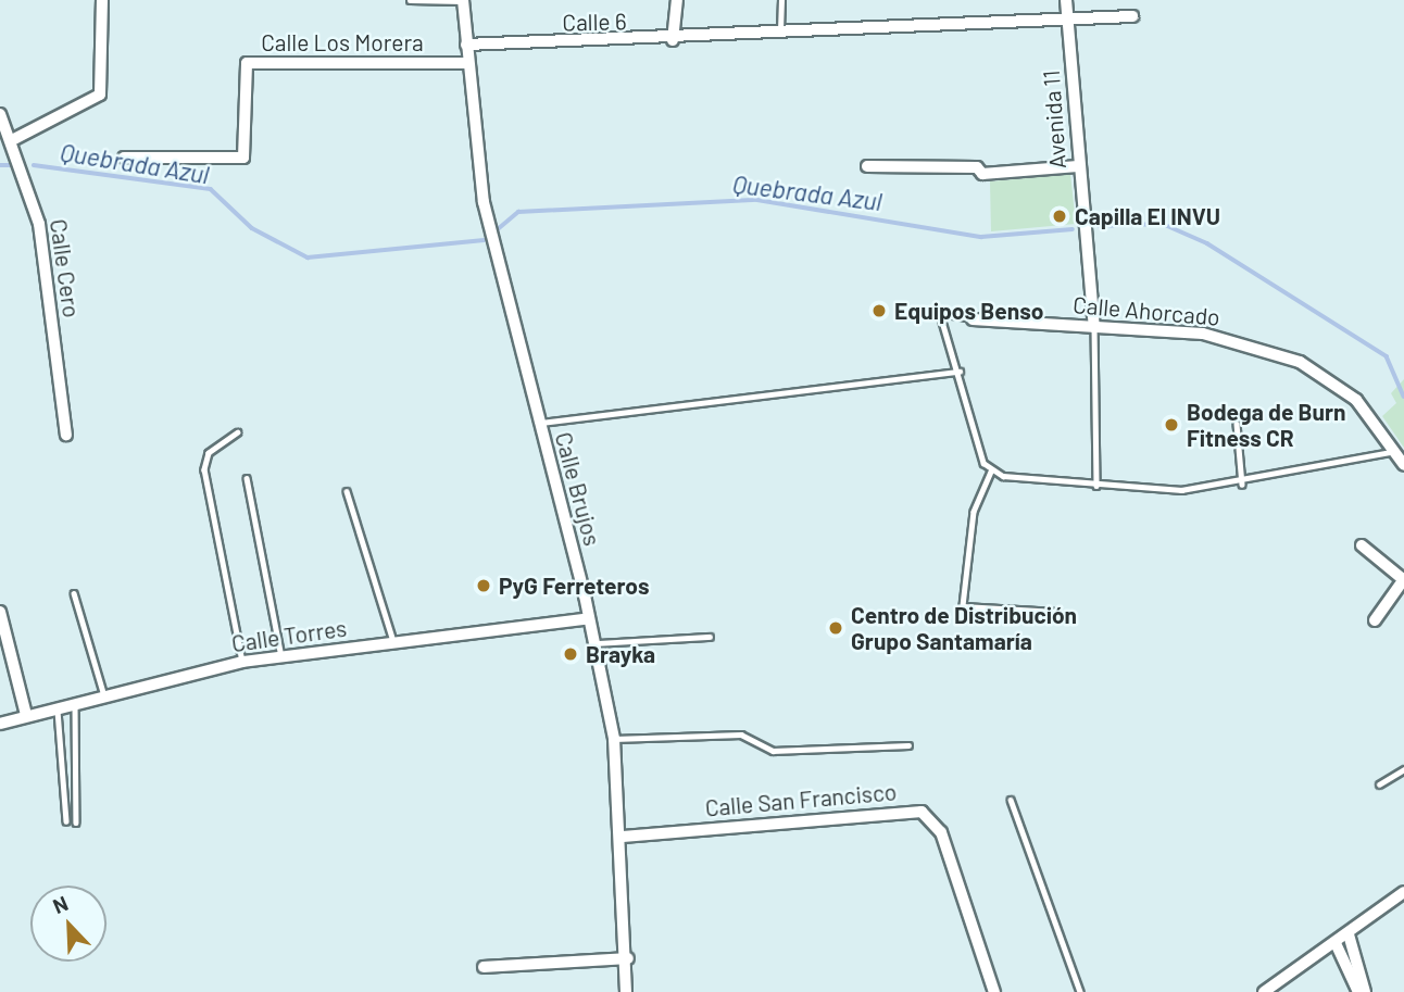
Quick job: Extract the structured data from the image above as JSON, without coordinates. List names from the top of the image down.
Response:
{
  "streets": {
    "street": [
      "Calle 6",
      "Calle Los Morera",
      "Avenida 11",
      "Calle Cero",
      "Calle Ahorcado",
      "Calle Brujos",
      "Calle Torres",
      "Calle San Francisco"
    ]
  },
  "crossings": [
    ["Calle 6", "Avenida 11"],
    ["Calle 6", "Calle Brujos"],
    ["Calle Los Morera", "Calle Brujos"],
    ["Avenida 11", "Calle Ahorcado"],
    ["Calle Brujos", "Calle Torres"],
    ["Calle Brujos", "Calle San Francisco"]
  ],
  "water": ["Quebrada Azul"],
  "places": [
    "Capilla El INVU",
    "Equipos Benso",
    "Bodega de Burn Fitness CR",
    "PyG Ferreteros",
    "Centro de Distribución Grupo Santamaría",
    "Brayka"
  ],
  "north": "top left"
}
